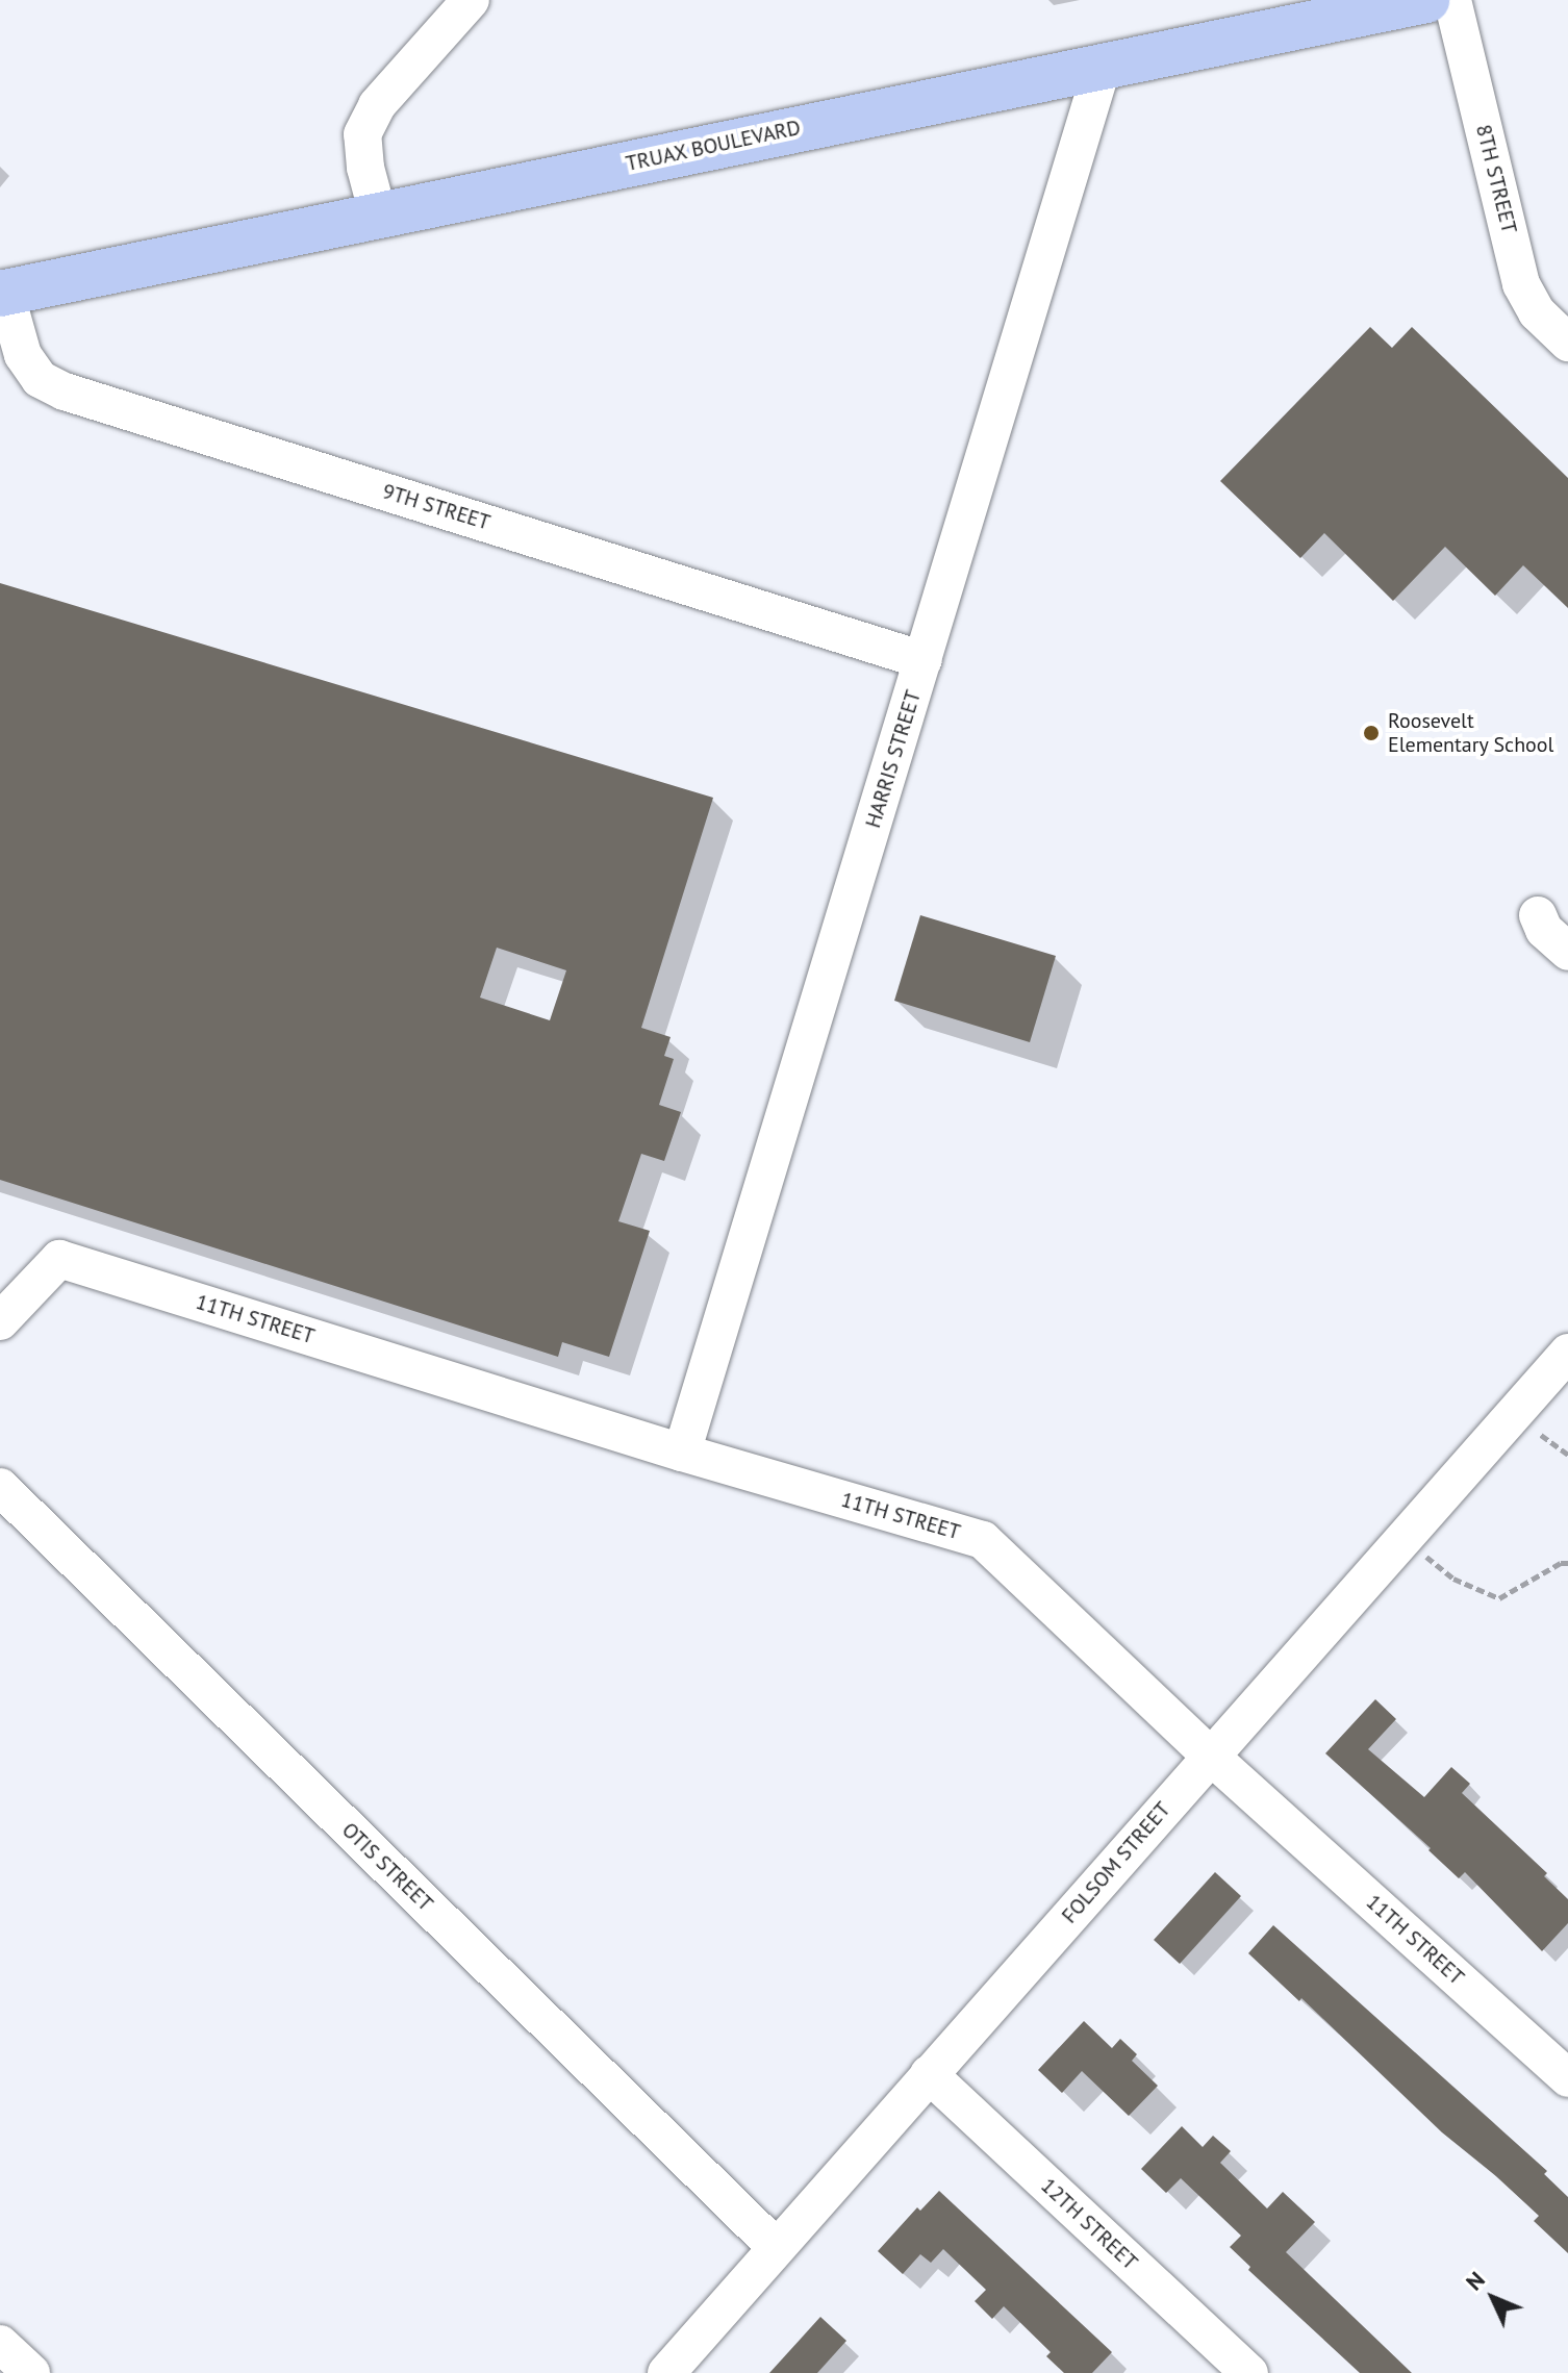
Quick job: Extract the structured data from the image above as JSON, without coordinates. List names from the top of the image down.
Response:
{
  "streets": {
    "main road": ["TRUAX BOULEVARD"],
    "street": [
      "8TH STREET",
      "9TH STREET",
      "HARRIS STREET",
      "11TH STREET",
      "FOLSOM STREET",
      "OTIS STREET",
      "12TH STREET"
    ]
  },
  "crossings": [
    ["TRUAX BOULEVARD", "9TH STREET"],
    ["TRUAX BOULEVARD", "HARRIS STREET"],
    ["9TH STREET", "HARRIS STREET"],
    ["HARRIS STREET", "11TH STREET"],
    ["11TH STREET", "FOLSOM STREET"],
    ["FOLSOM STREET", "OTIS STREET"],
    ["FOLSOM STREET", "12TH STREET"]
  ],
  "places": ["Roosevelt Elementary School"],
  "north": "top left"
}
